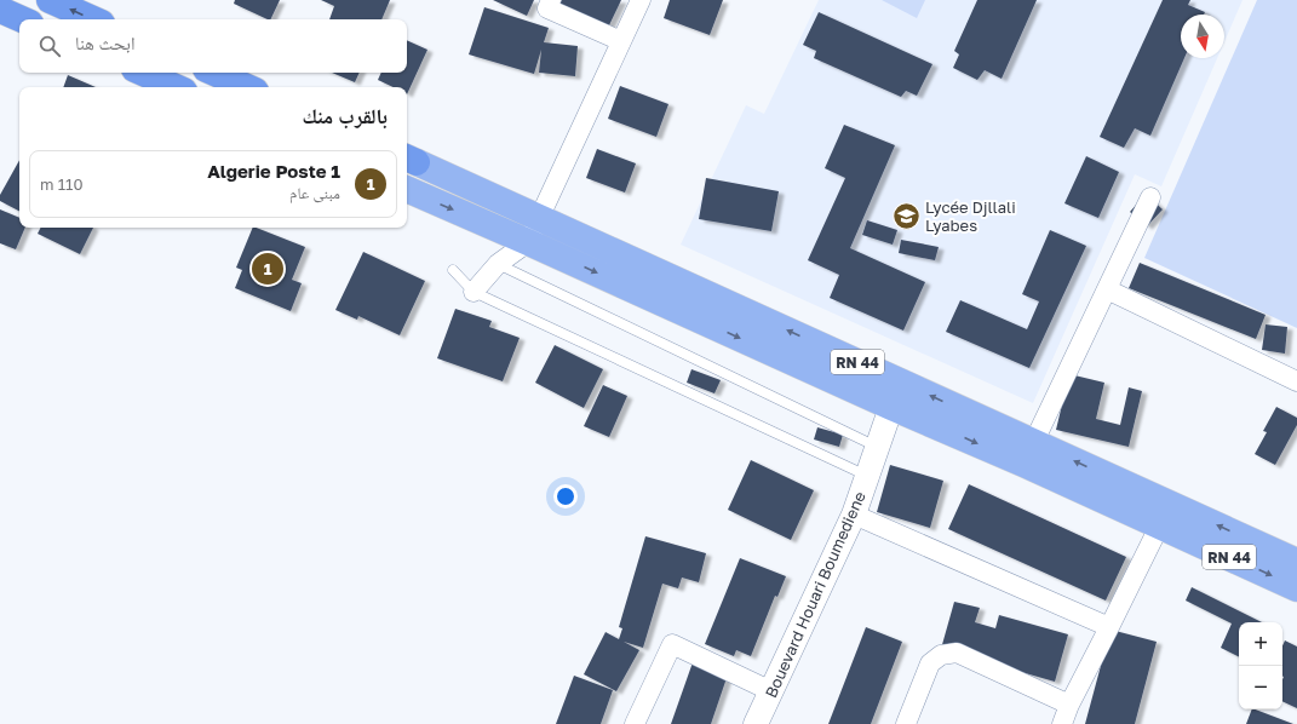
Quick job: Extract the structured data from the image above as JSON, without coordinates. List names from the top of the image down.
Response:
{
  "streets": {
    "main road": ["RN 44"],
    "street": ["Bouevard Houari Boumediene"]
  },
  "crossings": [
    ["RN 44", "Bouevard Houari Boumediene"]
  ],
  "places": {
    "school or university": ["Lycée Djllali Lyabes"]
  },
  "north": "bottom",
  "page": {
    "search": "ابحث هنا",
    "heading": "بالقرب منك",
    "list": [
      {
        "mark": "1",
        "name": "Algerie Poste 1",
        "note": "مبنى عام",
        "value": "110 m"
      }
    ],
    "pins": "1",
    "map_buttons": ["+", "−"]
  }
}
